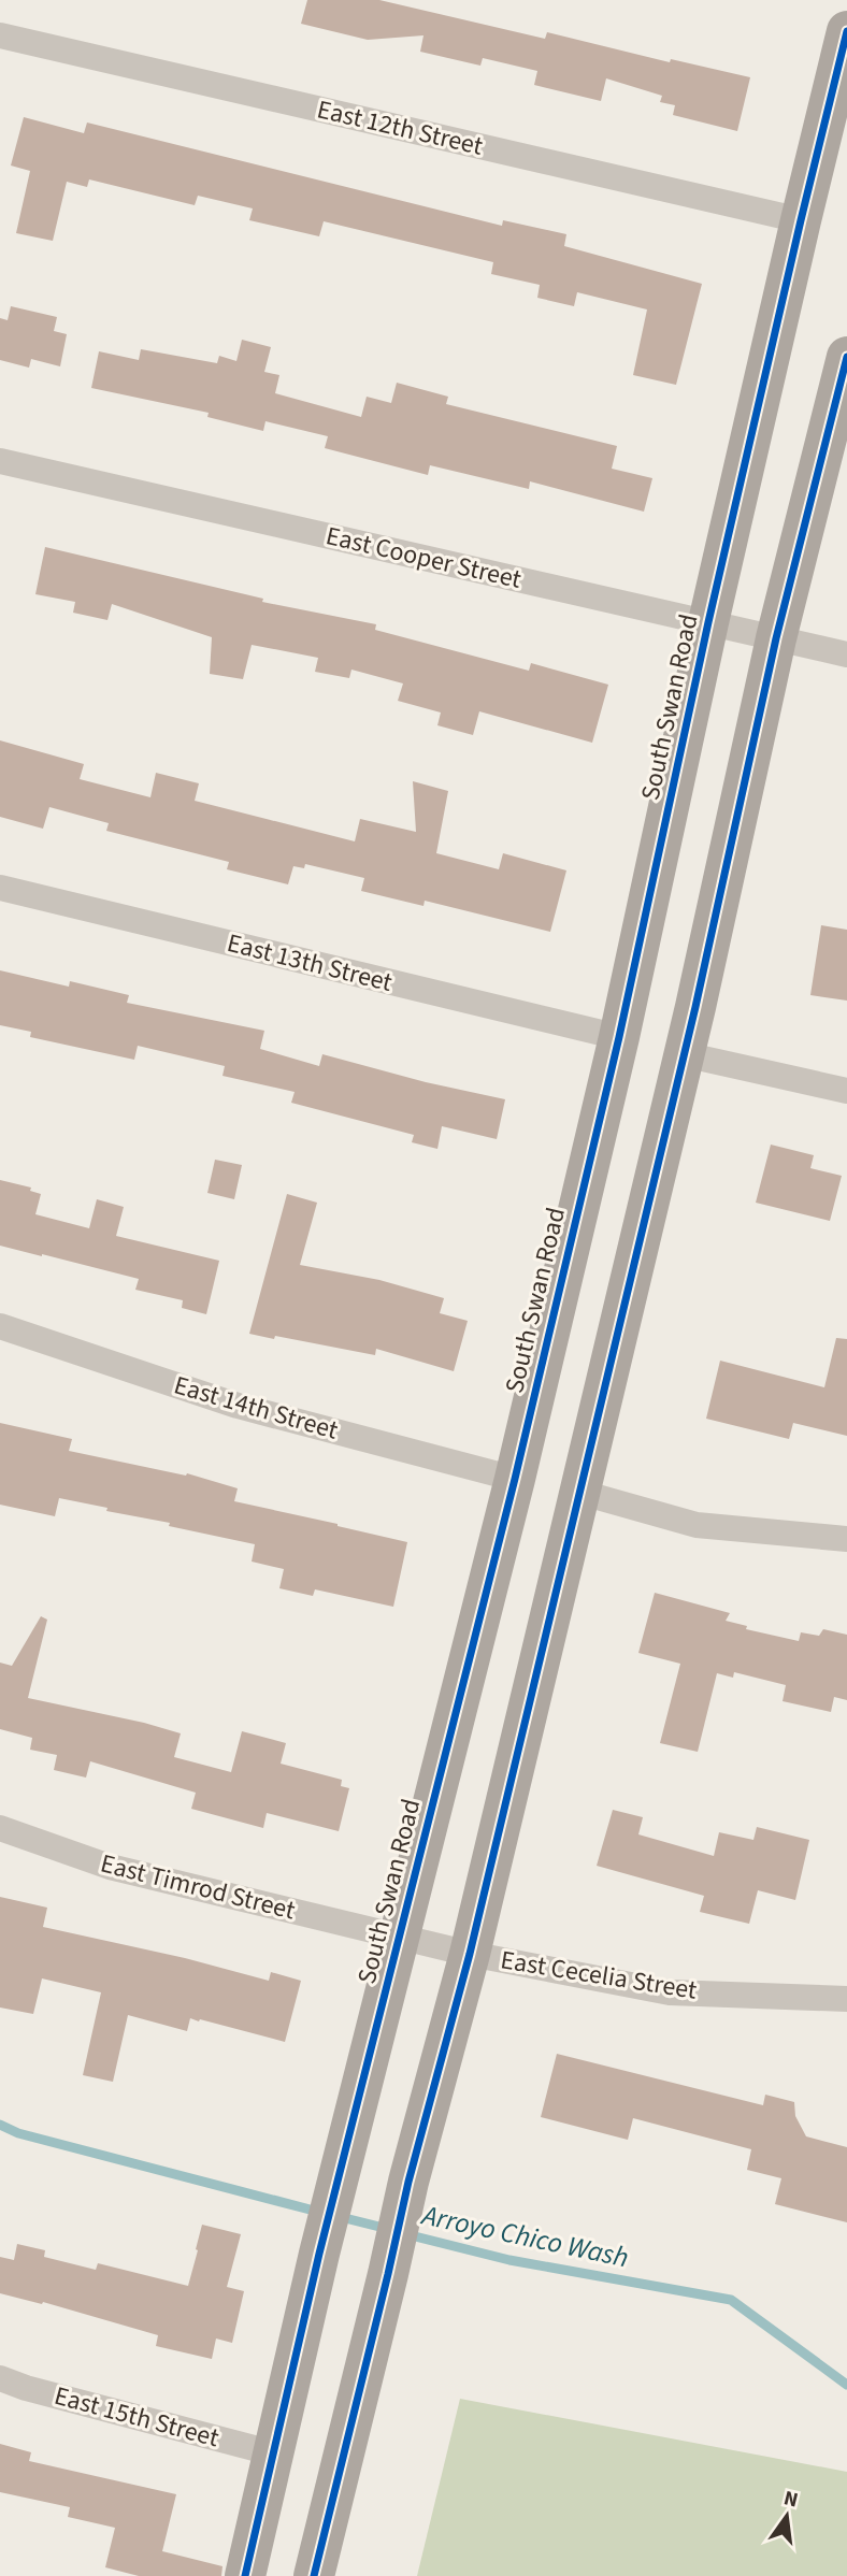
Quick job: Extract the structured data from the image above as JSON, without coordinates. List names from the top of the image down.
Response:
{
  "streets": {
    "main road": ["South Swan Road"],
    "street": [
      "East 12th Street",
      "East Cooper Street",
      "East 13th Street",
      "East 14th Street",
      "East Timrod Street",
      "East Cecelia Street",
      "East 15th Street"
    ]
  },
  "crossings": [
    ["East 12th Street", "South Swan Road"],
    ["East Cooper Street", "South Swan Road"],
    ["South Swan Road", "East 13th Street"],
    ["South Swan Road", "East 14th Street"],
    ["South Swan Road", "East Timrod Street"],
    ["South Swan Road", "East Cecelia Street"],
    ["South Swan Road", "East 15th Street"],
    ["East Timrod Street", "East Cecelia Street"]
  ],
  "water": ["Arroyo Chico Wash"],
  "north": "top"
}
